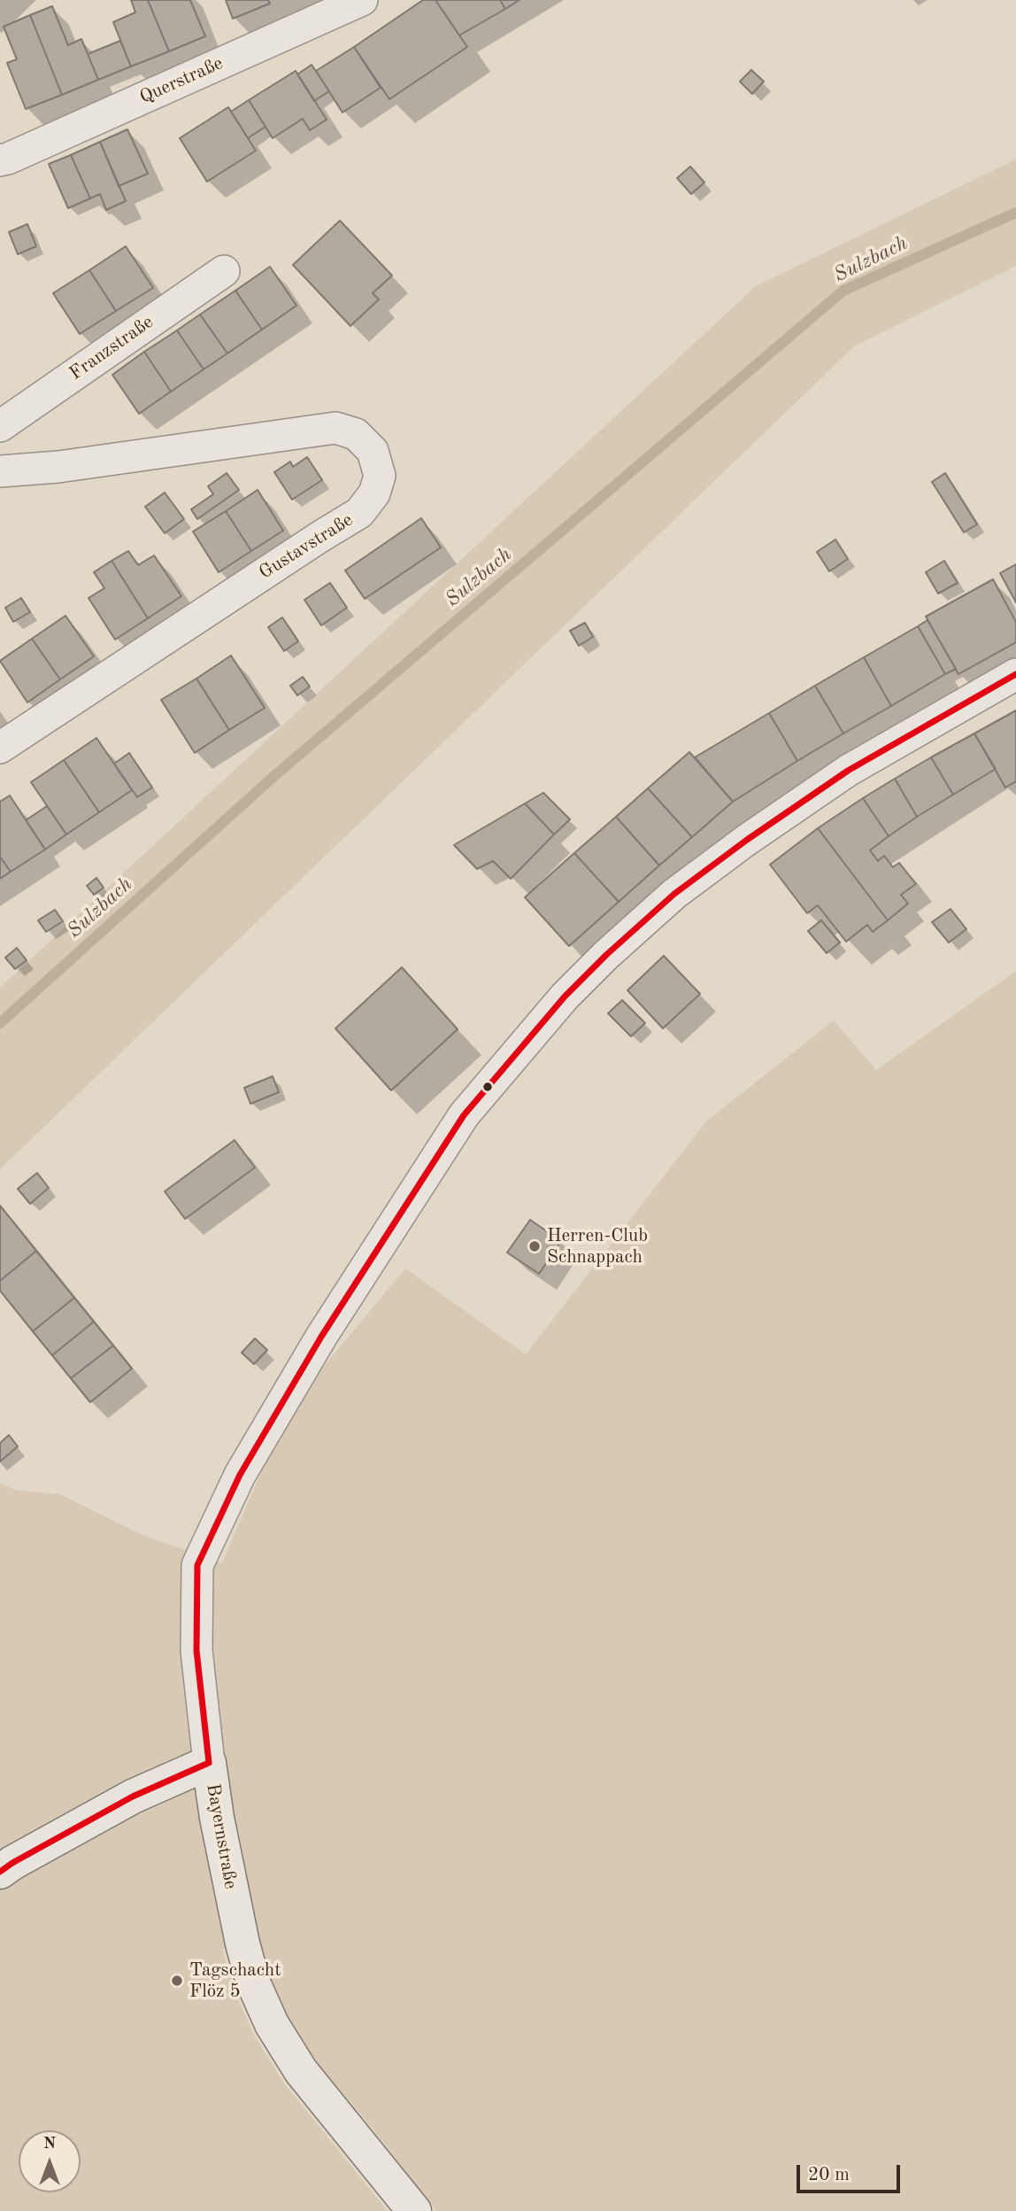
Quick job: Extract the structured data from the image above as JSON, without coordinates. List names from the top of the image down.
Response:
{
  "streets": {
    "street": [
      "Querstraße",
      "Franzstraße",
      "Gustavstraße",
      "Bayernstraße"
    ]
  },
  "water": ["Sulzbach"],
  "places": ["Herren-Club Schnappach", "Tagschacht Flöz 5"],
  "scale_bar": "20 m",
  "north": "top"
}
